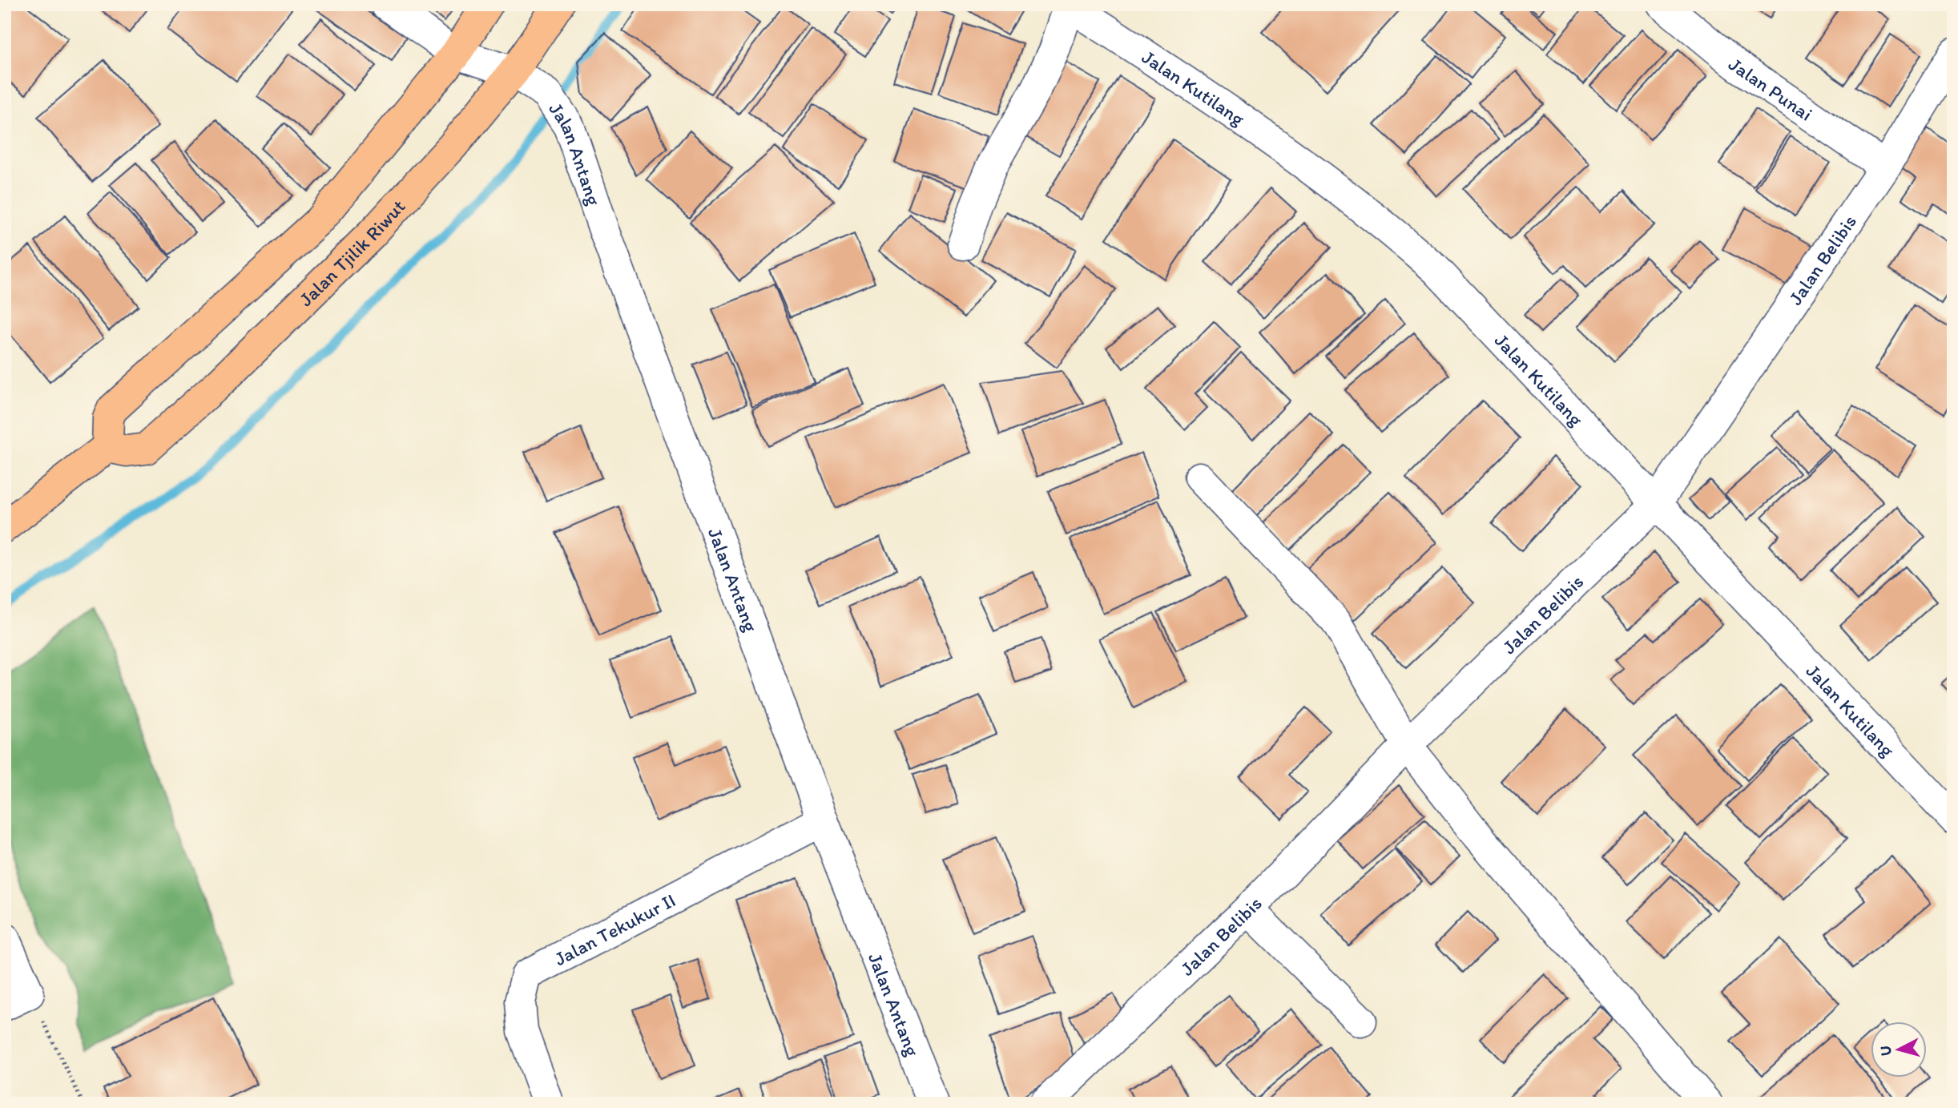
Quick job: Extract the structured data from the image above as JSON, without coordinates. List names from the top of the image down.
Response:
{
  "streets": {
    "highway": ["Jalan Tjilik Riwut"],
    "street": [
      "Jalan Kutilang",
      "Jalan Punai",
      "Jalan Antang",
      "Jalan Belibis",
      "Jalan Tekukur II"
    ]
  },
  "crossings": [
    ["Jalan Kutilang", "Jalan Belibis"],
    ["Jalan Punai", "Jalan Belibis"],
    ["Jalan Antang", "Jalan Tjilik Riwut"],
    ["Jalan Antang", "Jalan Tekukur II"]
  ],
  "north": "left"
}
